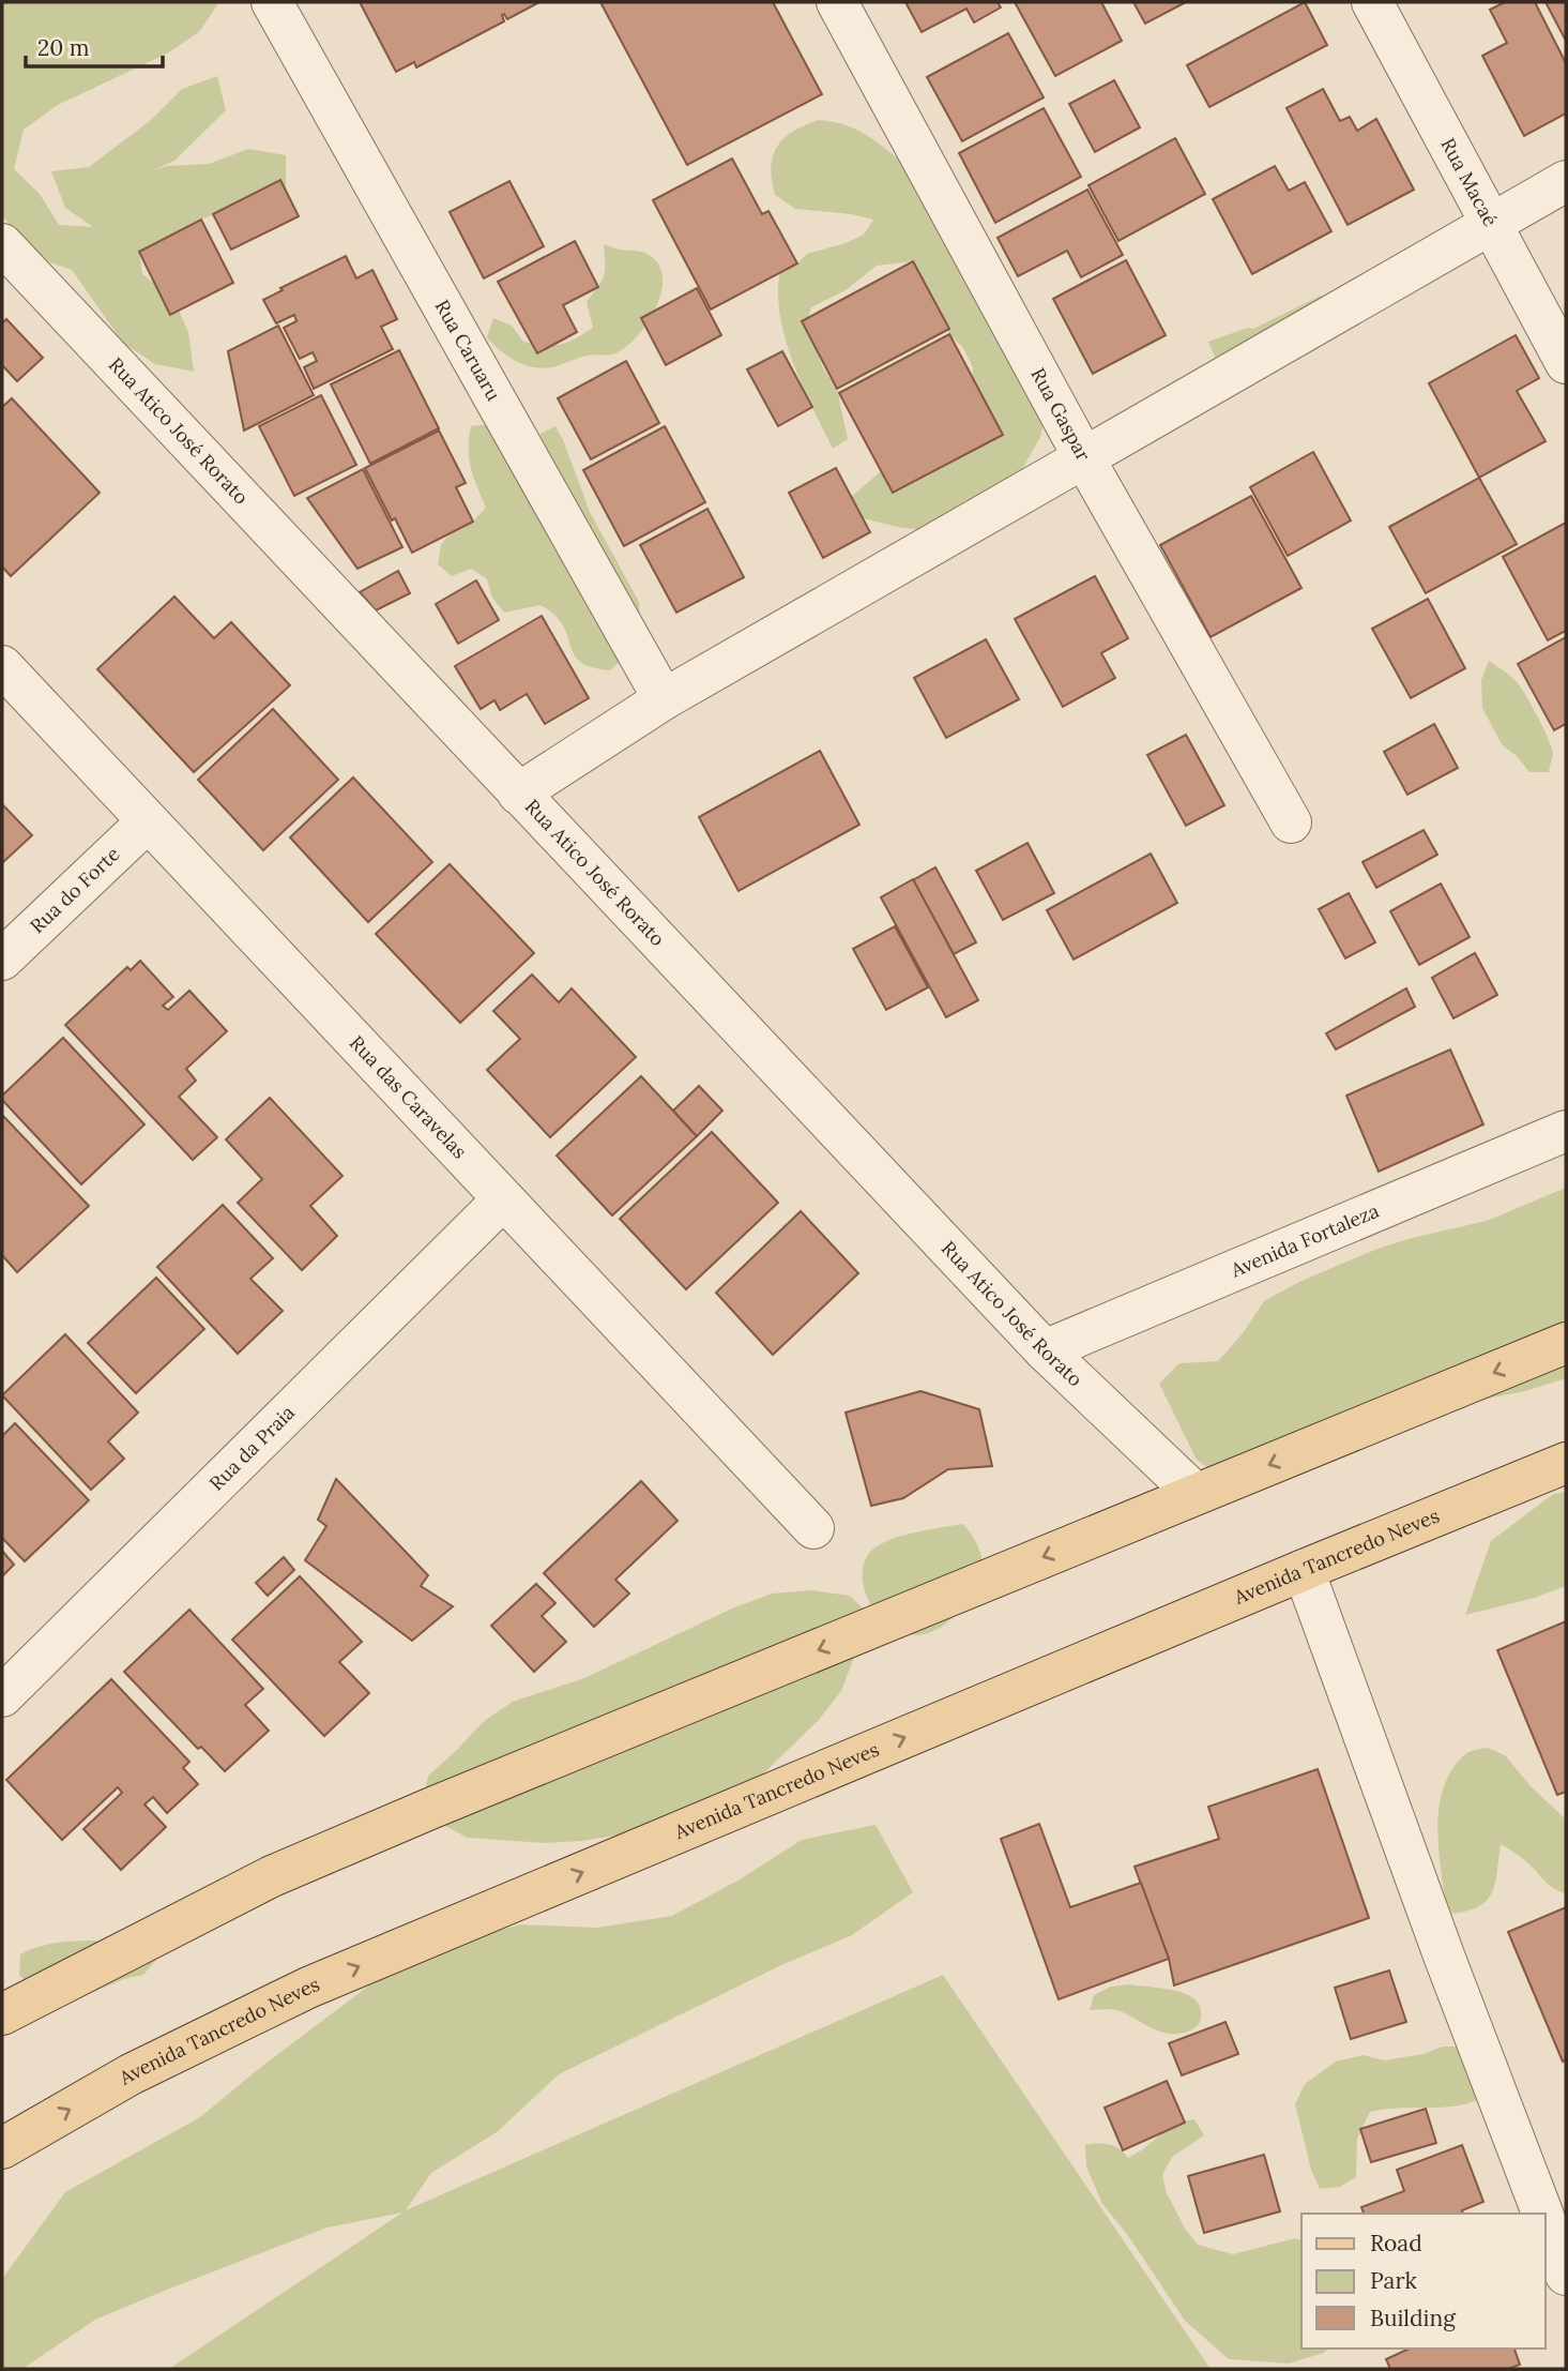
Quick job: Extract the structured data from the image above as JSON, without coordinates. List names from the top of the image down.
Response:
{
  "streets": {
    "main road": ["Avenida Tancredo Neves"],
    "street": [
      "Rua Macaé",
      "Rua Caruaru",
      "Rua Gaspar",
      "Rua Atico José Rorato",
      "Rua do Forte",
      "Rua das Caravelas",
      "Avenida Fortaleza",
      "Rua da Praia"
    ]
  },
  "crossings": [
    ["Rua Atico José Rorato", "Avenida Fortaleza"],
    ["Rua do Forte", "Rua das Caravelas"],
    ["Rua das Caravelas", "Rua da Praia"]
  ],
  "legend": ["Road", "Park", "Building"],
  "scale_bar": "20 m"
}
